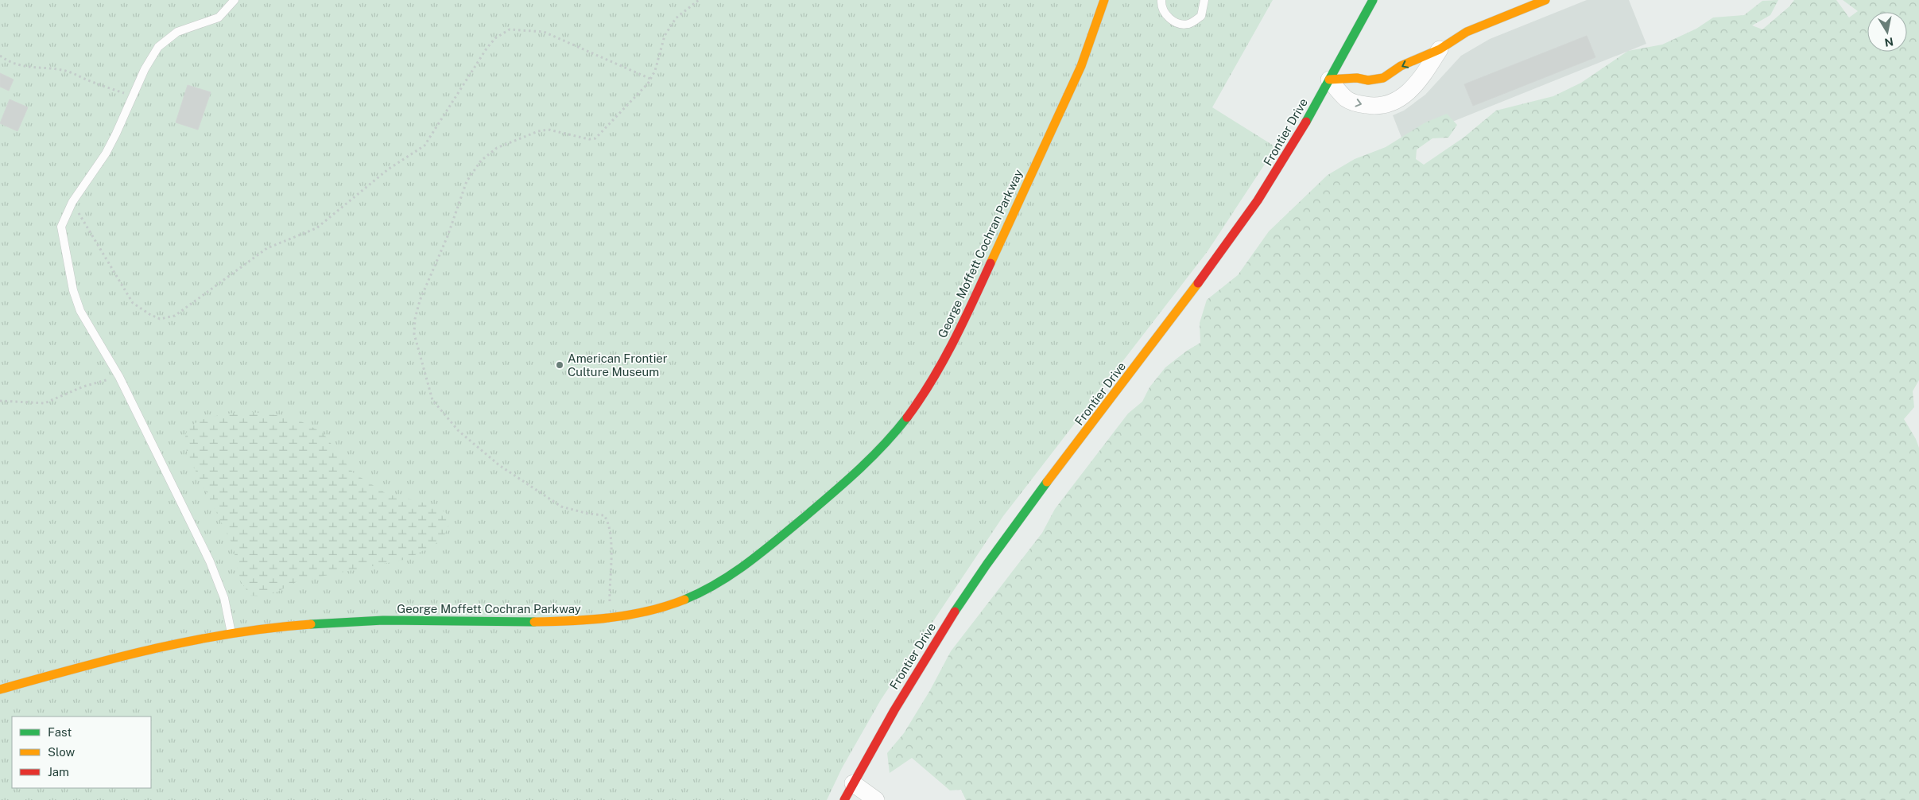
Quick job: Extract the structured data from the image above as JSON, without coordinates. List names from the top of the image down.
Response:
{
  "streets": {
    "street": ["Frontier Drive", "George Moffett Cochran Parkway"]
  },
  "places": ["American Frontier Culture Museum"],
  "legend": ["Fast", "Slow", "Jam"],
  "north": "bottom"
}
